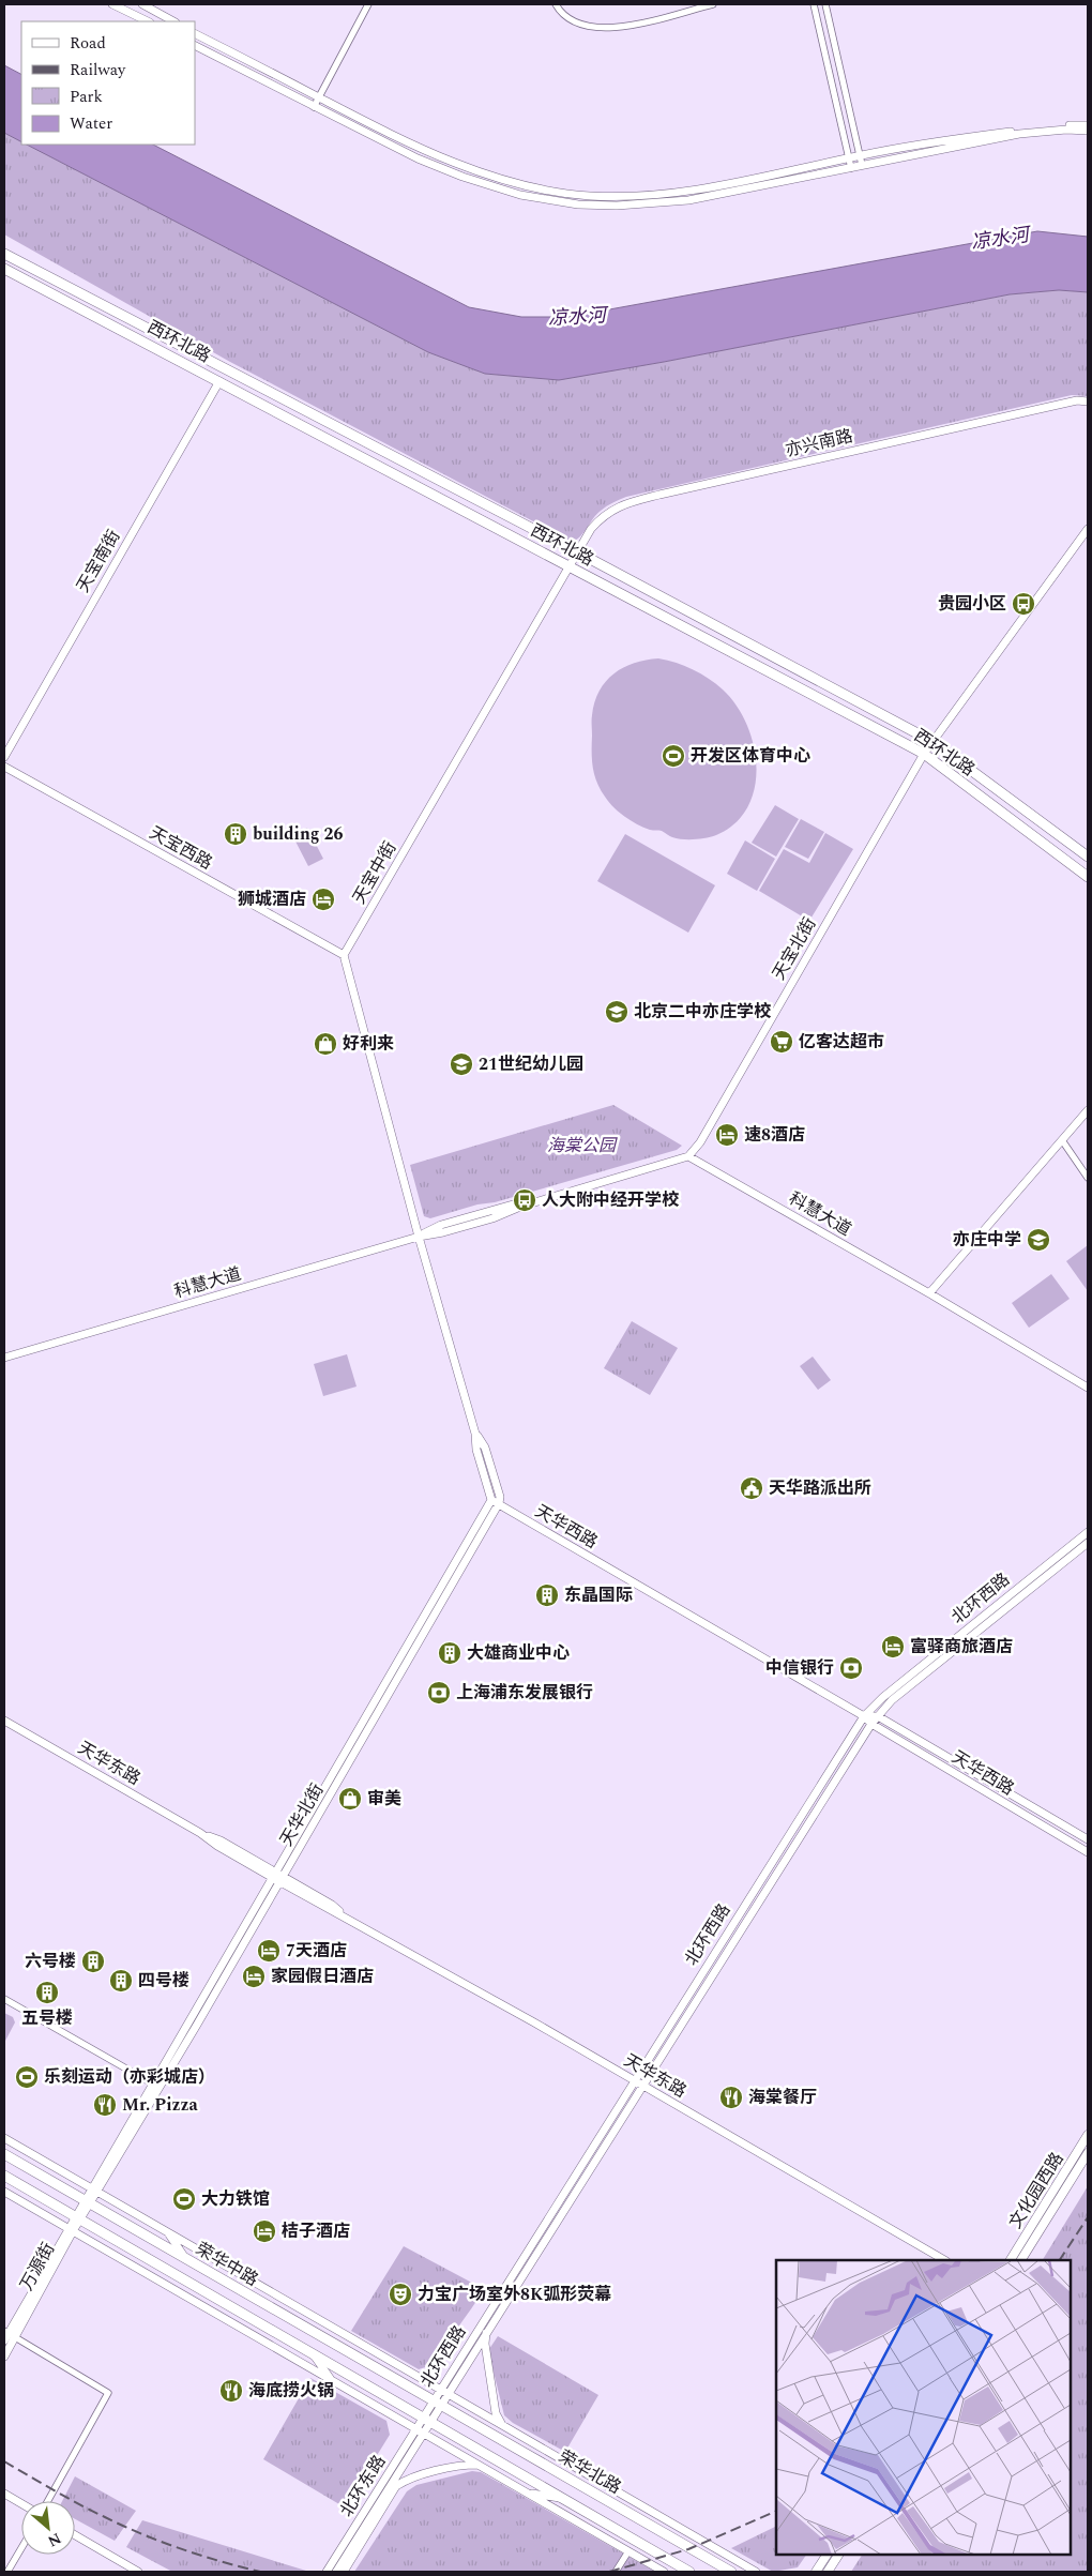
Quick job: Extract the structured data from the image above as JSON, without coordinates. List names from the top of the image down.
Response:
{
  "streets": {
    "main road": [
      "西环北路",
      "文化园西路",
      "荣华中路",
      "荣华北路"
    ],
    "street": [
      "亦兴南路",
      "天宝南街",
      "天宝西路",
      "天宝中街",
      "天宝北街",
      "科慧大道",
      "天华西路",
      "北环西路",
      "天华东路",
      "天华北街",
      "万源街",
      "北环东路"
    ]
  },
  "crossings": [
    ["西环北路", "亦兴南路"],
    ["西环北路", "天宝南街"],
    ["西环北路", "天宝中街"],
    ["西环北路", "天宝北街"],
    ["亦兴南路", "天宝中街"],
    ["天宝西路", "天宝中街"],
    ["天宝北街", "科慧大道"],
    ["天华西路", "北环西路"],
    ["天华西路", "天华北街"],
    ["北环西路", "天华东路"],
    ["北环西路", "荣华中路"],
    ["北环西路", "荣华北路"],
    ["北环西路", "北环东路"],
    ["天华东路", "天华北街"],
    ["天华北街", "荣华中路"],
    ["天华北街", "万源街"],
    ["荣华中路", "万源街"],
    ["荣华中路", "荣华北路"],
    ["荣华中路", "北环东路"],
    ["荣华北路", "北环东路"]
  ],
  "water": ["凉水河"],
  "parks": ["海棠公园"],
  "places": {
    "bus stop": ["贵园小区", "人大附中经开学校"],
    "sports": ["开发区体育中心", "乐刻运动（亦彩城店）", "大力铁馆"],
    "building": [
      "building 26",
      "东晶国际",
      "大雄商业中心",
      "六号楼",
      "四号楼",
      "五号楼"
    ],
    "hotel": [
      "狮城酒店",
      "速8酒店",
      "富驿商旅酒店",
      "7天酒店",
      "家园假日酒店",
      "桔子酒店"
    ],
    "school or university": ["北京二中亦庄学校", "21世纪幼儿园", "亦庄中学"],
    "supermarket": ["亿客达超市"],
    "shop": ["好利来", "审美"],
    "public building": ["天华路派出所"],
    "bank": ["中信银行", "上海浦东发展银行"],
    "restaurant": ["海棠餐厅", "Mr. Pizza", "海底捞火锅"],
    "theatre": ["力宝广场室外8K弧形荧幕"]
  },
  "legend": [
    "Road",
    "Railway",
    "Park",
    "Water"
  ],
  "north": "bottom right"
}
